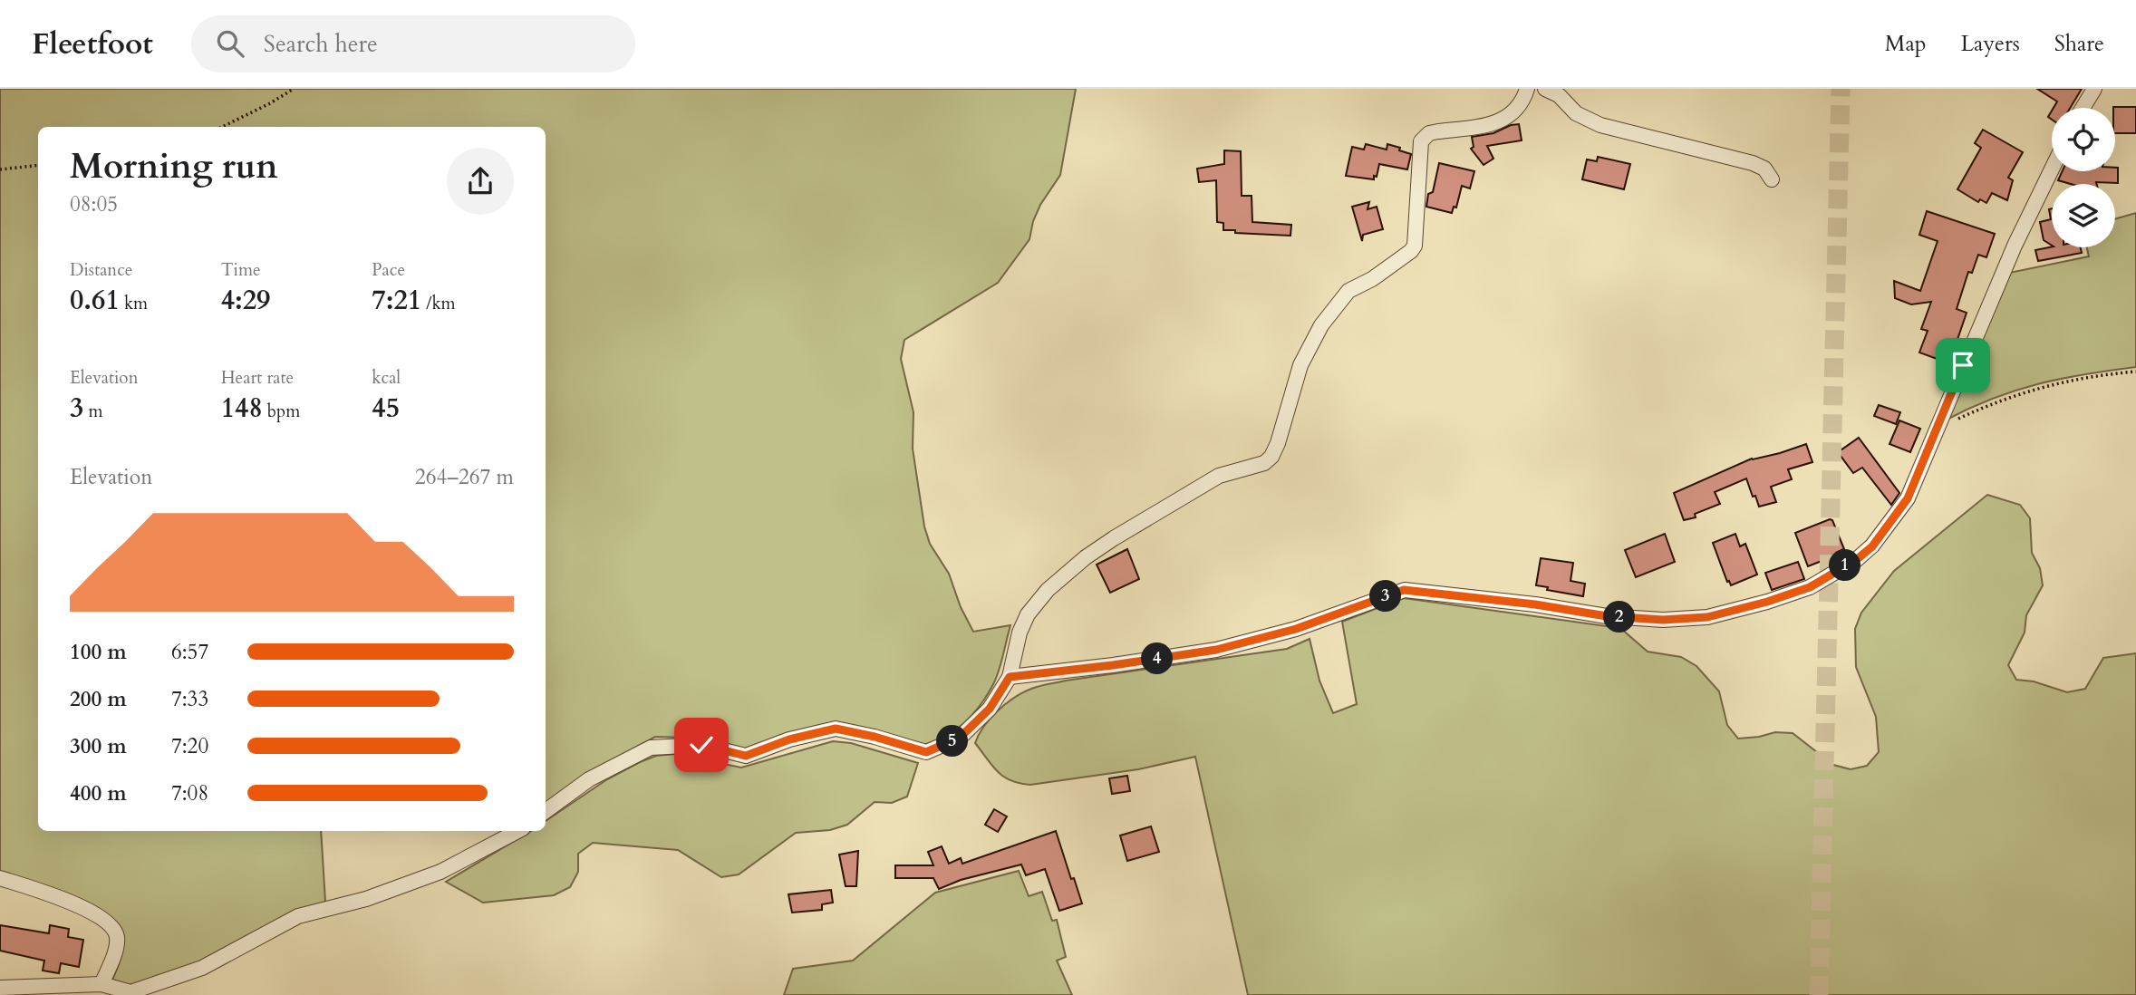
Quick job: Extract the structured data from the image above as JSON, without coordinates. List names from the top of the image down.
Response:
{
  "page": {
    "header": "Fleetfoot",
    "search": "Search here",
    "nav": ["Map", "Layers", "Share"],
    "heading": ["Morning run", "08:05"],
    "stats": [
      ["Distance", "0.61 km"],
      ["Time", "4:29"],
      ["Pace", "7:21 /km"],
      ["Elevation", "3 m"],
      ["Heart rate", "148 bpm"],
      ["kcal", "45"]
    ],
    "chart": ["Elevation", "264–267 m"],
    "pins": [
      "1",
      "3",
      "2",
      "4",
      "5"
    ],
    "list": [
      {
        "name": "100 m",
        "note": "6:57"
      },
      {
        "name": "200 m",
        "note": "7:33"
      },
      {
        "name": "300 m",
        "note": "7:20"
      },
      {
        "name": "400 m",
        "note": "7:08"
      }
    ]
  }
}
